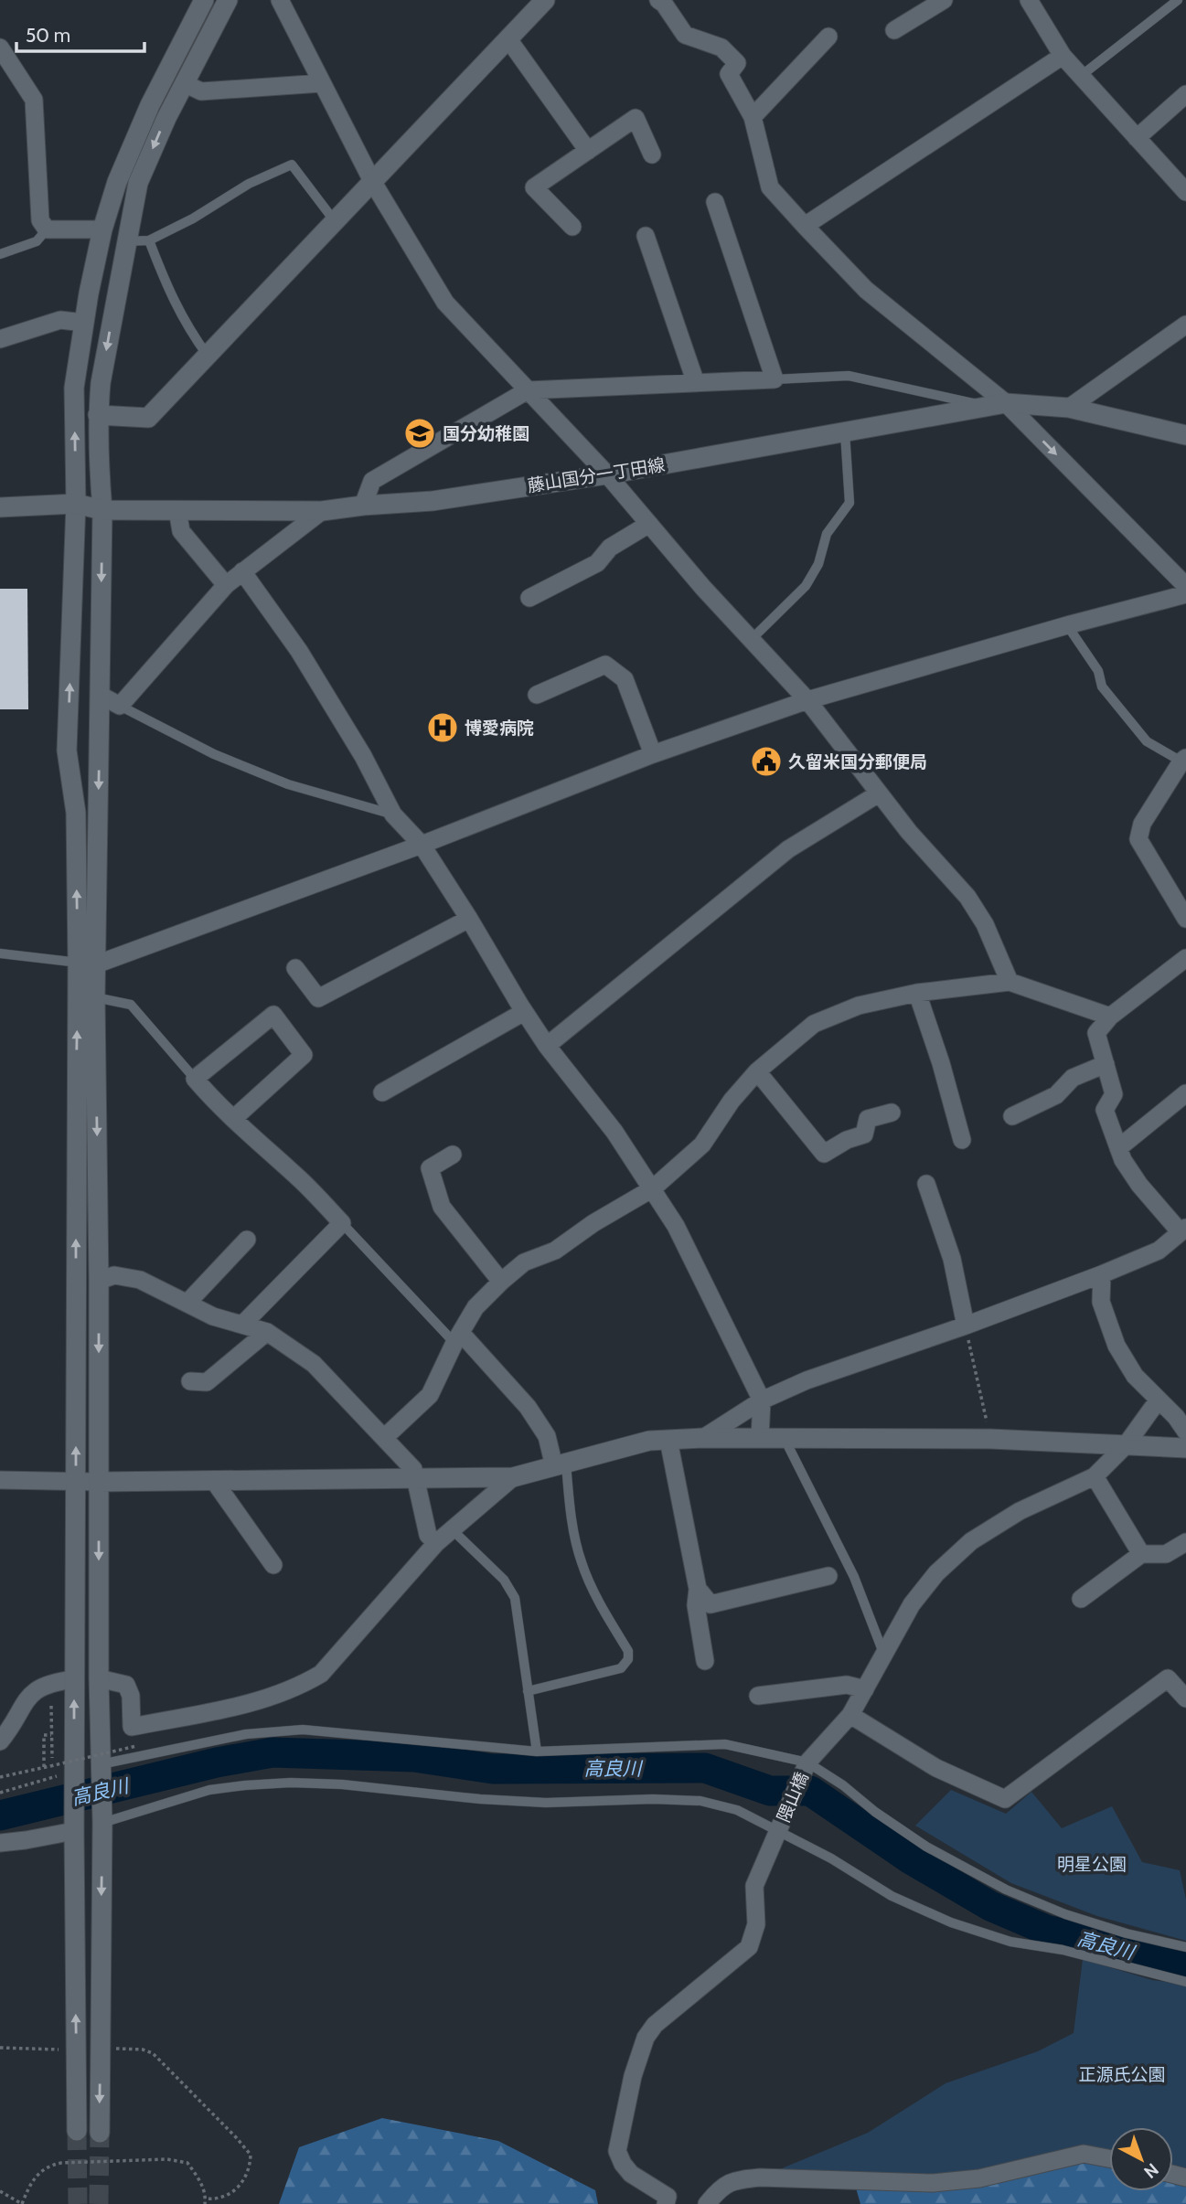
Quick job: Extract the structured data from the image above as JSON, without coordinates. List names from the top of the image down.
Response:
{
  "streets": {
    "street": ["藤山国分一丁田線", "隈山橋"]
  },
  "water": ["高良川"],
  "parks": ["明星公園", "正源氏公園"],
  "places": {
    "school or university": ["国分幼稚園"],
    "hospital": ["博愛病院"],
    "public building": ["久留米国分郵便局"]
  },
  "scale_bar": "50 m",
  "north": "bottom right"
}
